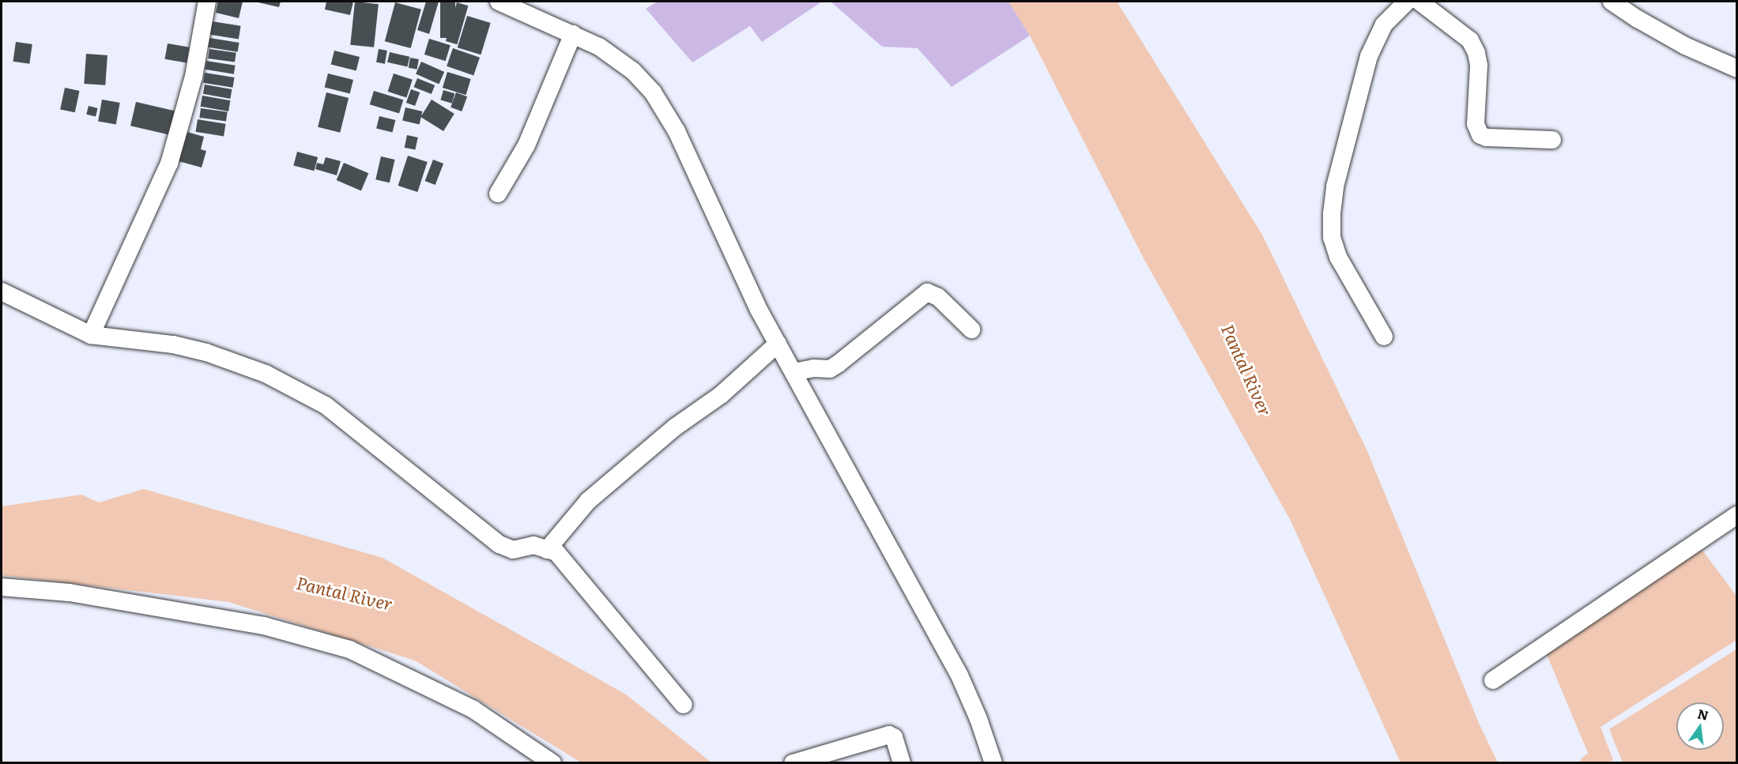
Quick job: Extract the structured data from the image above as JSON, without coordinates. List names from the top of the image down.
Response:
{
  "water": ["Pantal River"],
  "north": "top"
}
